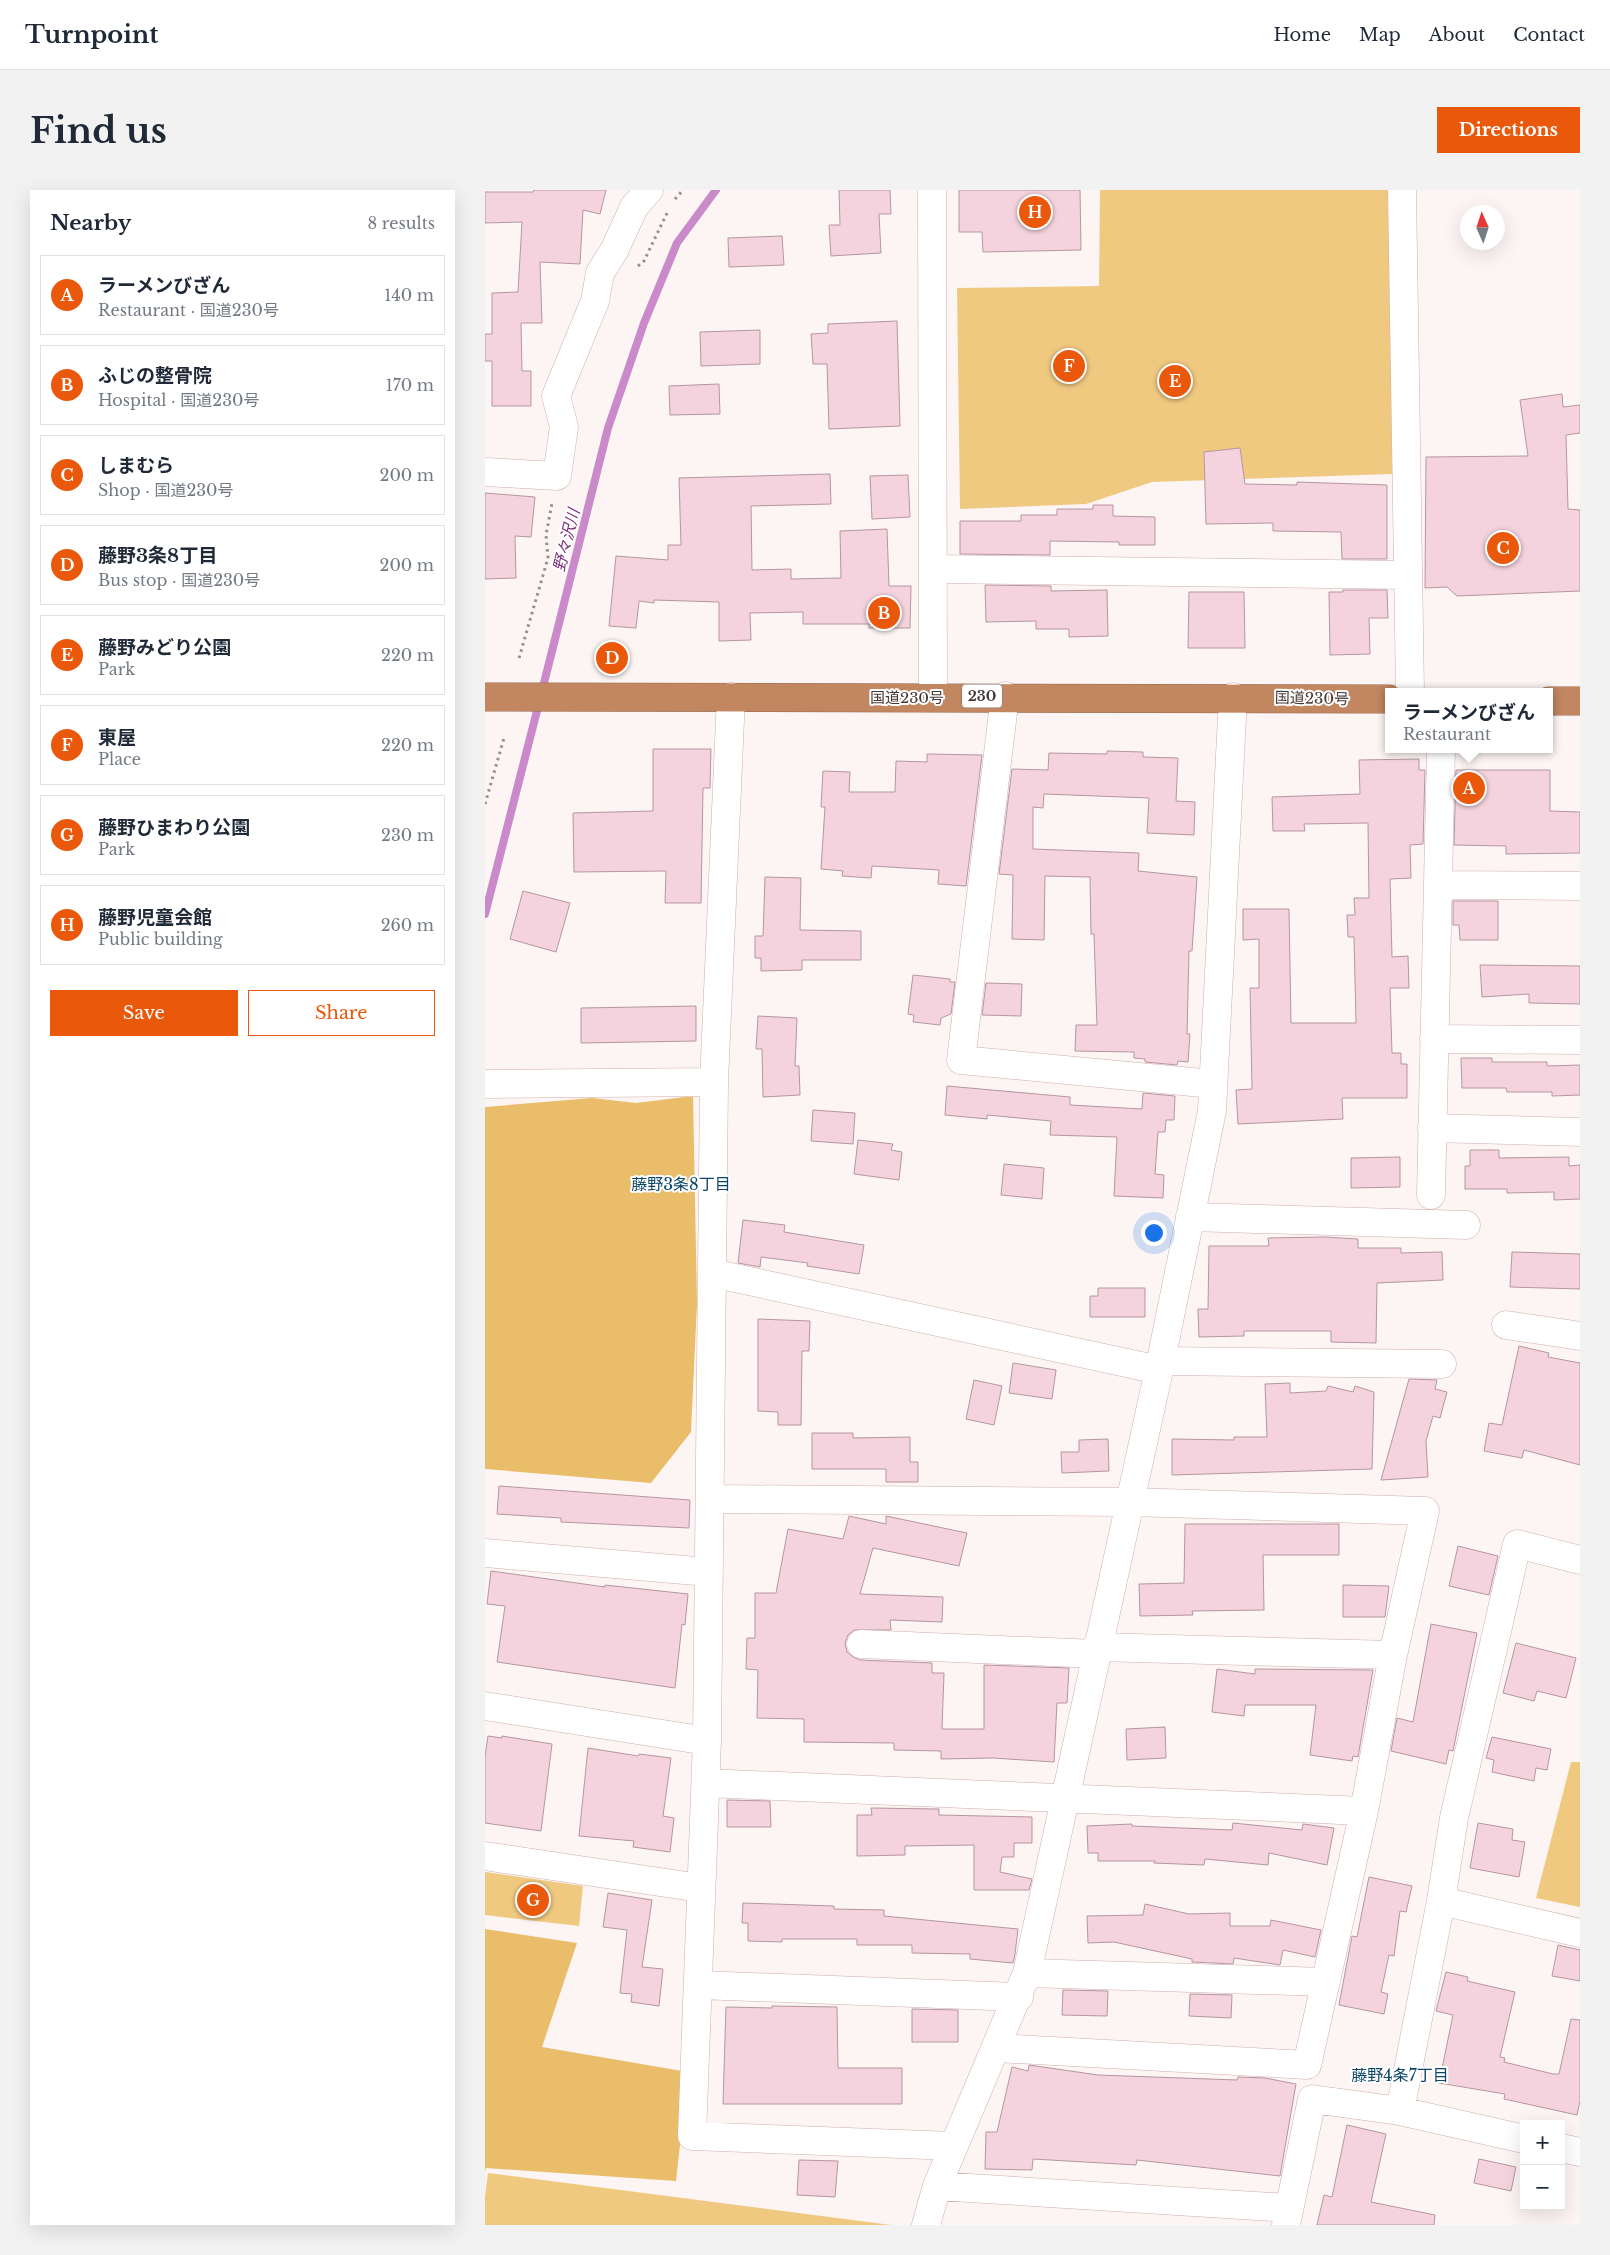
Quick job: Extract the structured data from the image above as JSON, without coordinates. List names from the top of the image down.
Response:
{
  "streets": {
    "highway": ["230", "国道230号"]
  },
  "districts": ["藤野3条8丁目", "藤野4条7丁目"],
  "water": ["野々沢川"],
  "north": "top",
  "page": {
    "header": "Turnpoint",
    "nav": [
      "Home",
      "Map",
      "About",
      "Contact"
    ],
    "buttons": [
      "Directions",
      ["Save", "Share"]
    ],
    "title": "Find us",
    "heading": ["Nearby", "8 results"],
    "pins": [
      "H",
      "F",
      "E",
      "C",
      "B",
      "D",
      "A",
      "G"
    ],
    "list": [
      {
        "mark": "A",
        "name": "ラーメンびざん",
        "note": "Restaurant · 国道230号",
        "value": "140 m"
      },
      {
        "mark": "B",
        "name": "ふじの整骨院",
        "note": "Hospital · 国道230号",
        "value": "170 m"
      },
      {
        "mark": "C",
        "name": "しまむら",
        "note": "Shop · 国道230号",
        "value": "200 m"
      },
      {
        "mark": "D",
        "name": "藤野3条8丁目",
        "note": "Bus stop · 国道230号",
        "value": "200 m"
      },
      {
        "mark": "E",
        "name": "藤野みどり公園",
        "note": "Park",
        "value": "220 m"
      },
      {
        "mark": "F",
        "name": "東屋",
        "note": "Place",
        "value": "220 m"
      },
      {
        "mark": "G",
        "name": "藤野ひまわり公園",
        "note": "Park",
        "value": "230 m"
      },
      {
        "mark": "H",
        "name": "藤野児童会館",
        "note": "Public building",
        "value": "260 m"
      }
    ],
    "popup": ["ラーメンびざん", "Restaurant"],
    "map_buttons": ["+", "−"]
  }
}
